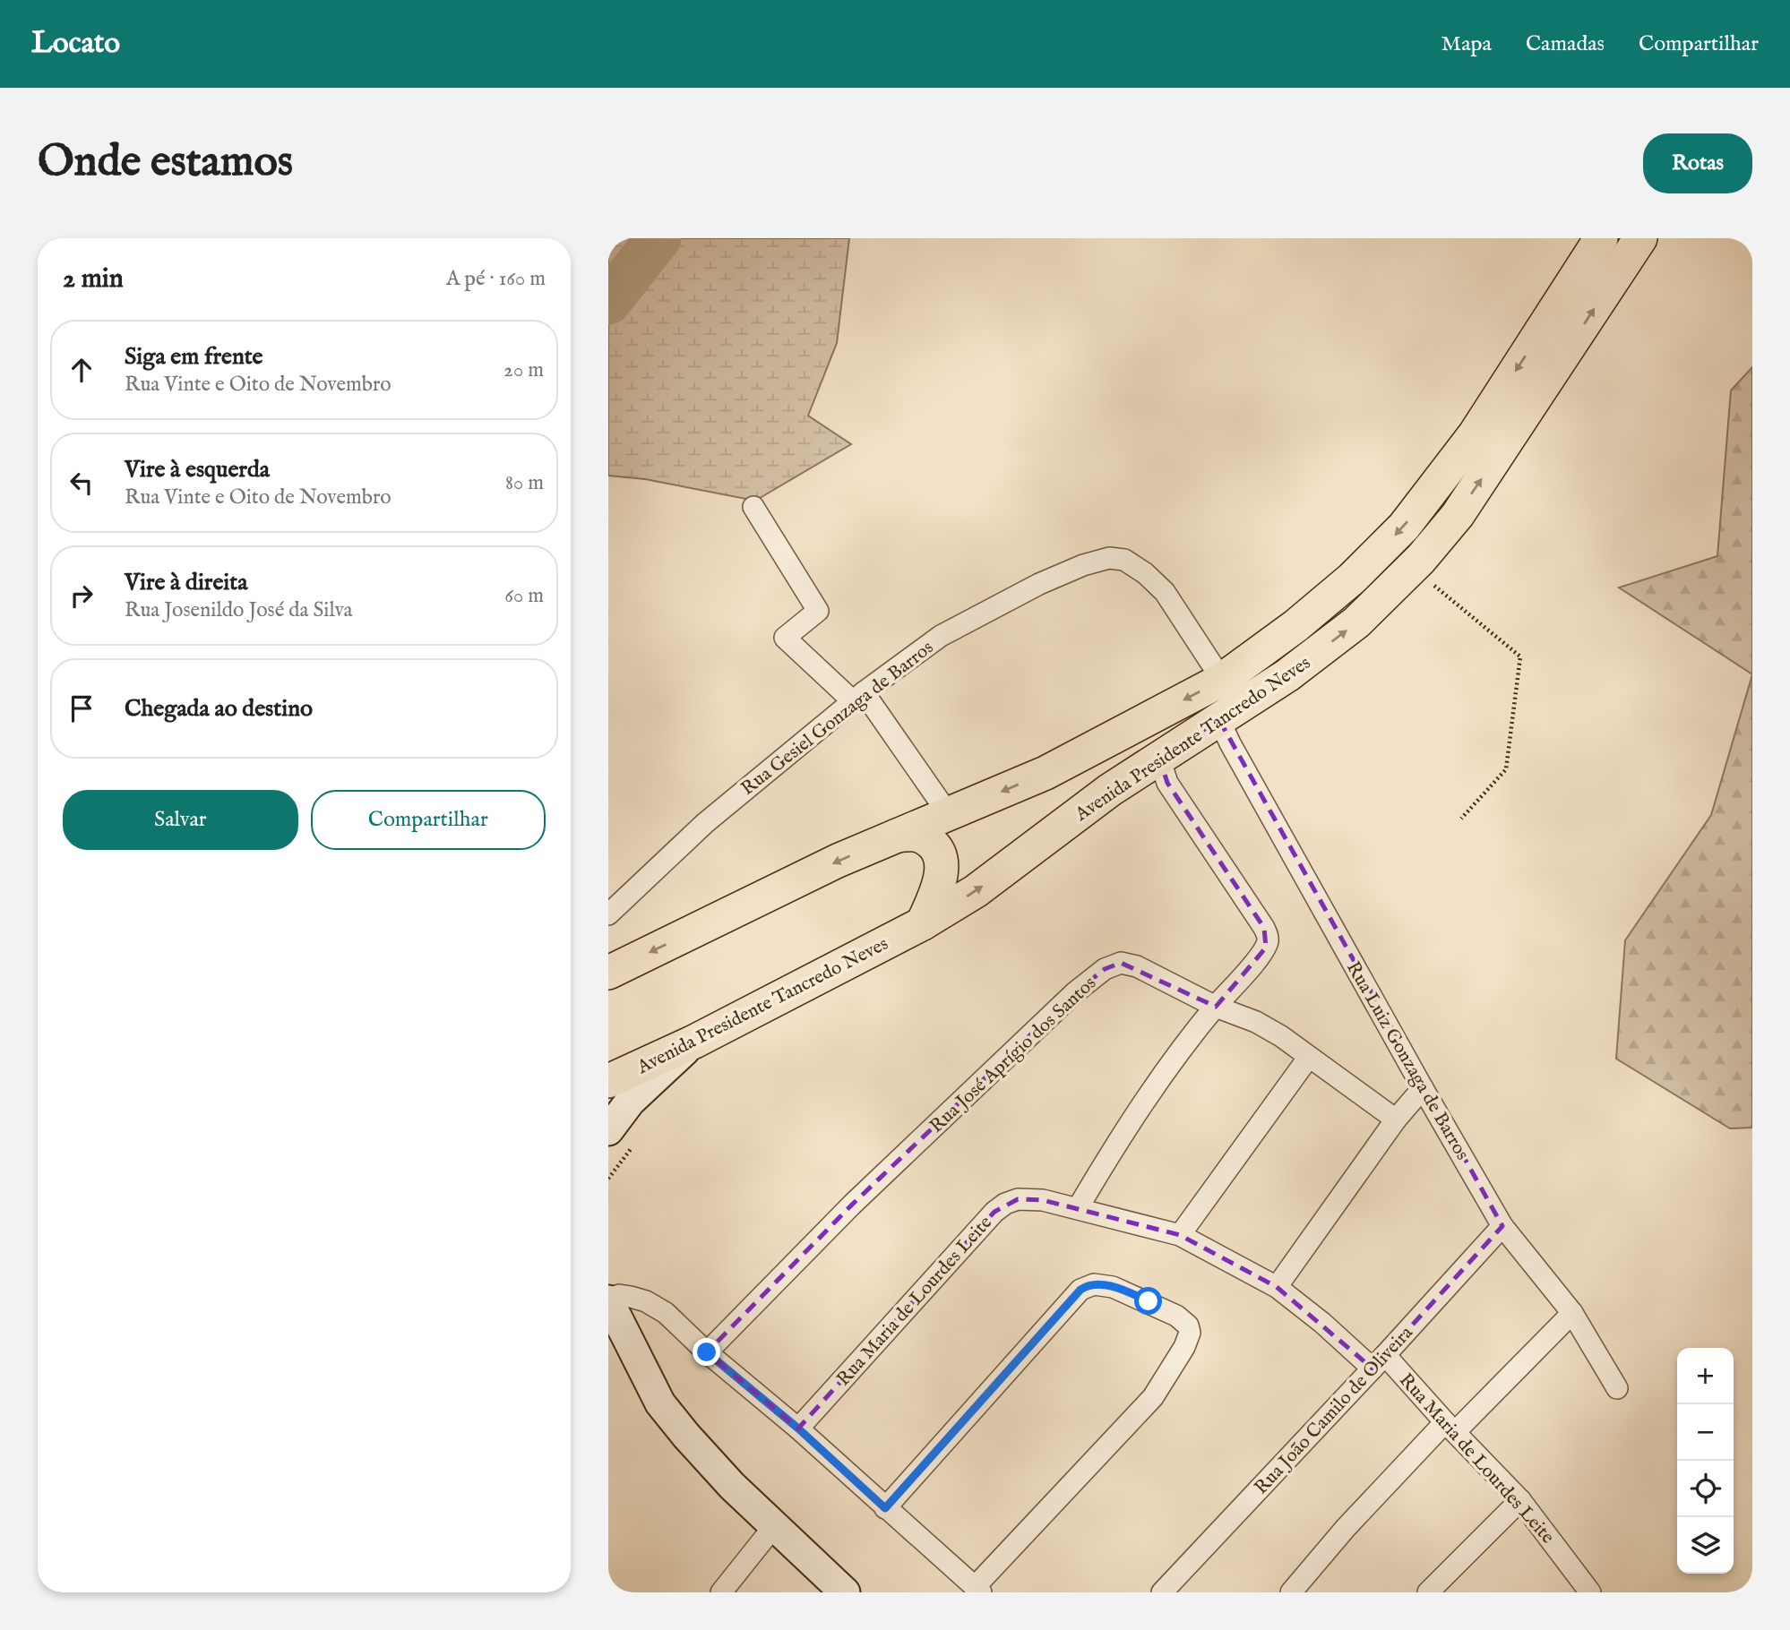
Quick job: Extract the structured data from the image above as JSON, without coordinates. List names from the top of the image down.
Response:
{
  "streets": {
    "main road": ["Avenida Presidente Tancredo Neves"],
    "street": [
      "Rua Gesiel Gonzaga de Barros",
      "Rua José Aprígio dos Santos",
      "Rua Luiz Gonzaga de Barros",
      "Rua Maria de Lourdes Leite",
      "Rua João Camilo de Oliveira"
    ]
  },
  "crossings": [
    ["Rua Gesiel Gonzaga de Barros", "Avenida Presidente Tancredo Neves"],
    ["Avenida Presidente Tancredo Neves", "Rua Luiz Gonzaga de Barros"],
    ["Rua Luiz Gonzaga de Barros", "Rua João Camilo de Oliveira"],
    ["Rua Maria de Lourdes Leite", "Rua João Camilo de Oliveira"]
  ],
  "page": {
    "header": "Locato",
    "nav": ["Mapa", "Camadas", "Compartilhar"],
    "buttons": [
      "Rotas",
      ["Salvar", "Compartilhar"]
    ],
    "title": "Onde estamos",
    "heading": ["2 min", "A pé · 160 m"],
    "list": [
      ["Siga em frente", "Rua Vinte e Oito de Novembro", "20 m"],
      ["Vire à esquerda", "Rua Vinte e Oito de Novembro", "80 m"],
      ["Vire à direita", "Rua Josenildo José da Silva", "60 m"],
      "Chegada ao destino"
    ],
    "map_buttons": ["+", "−"]
  }
}
